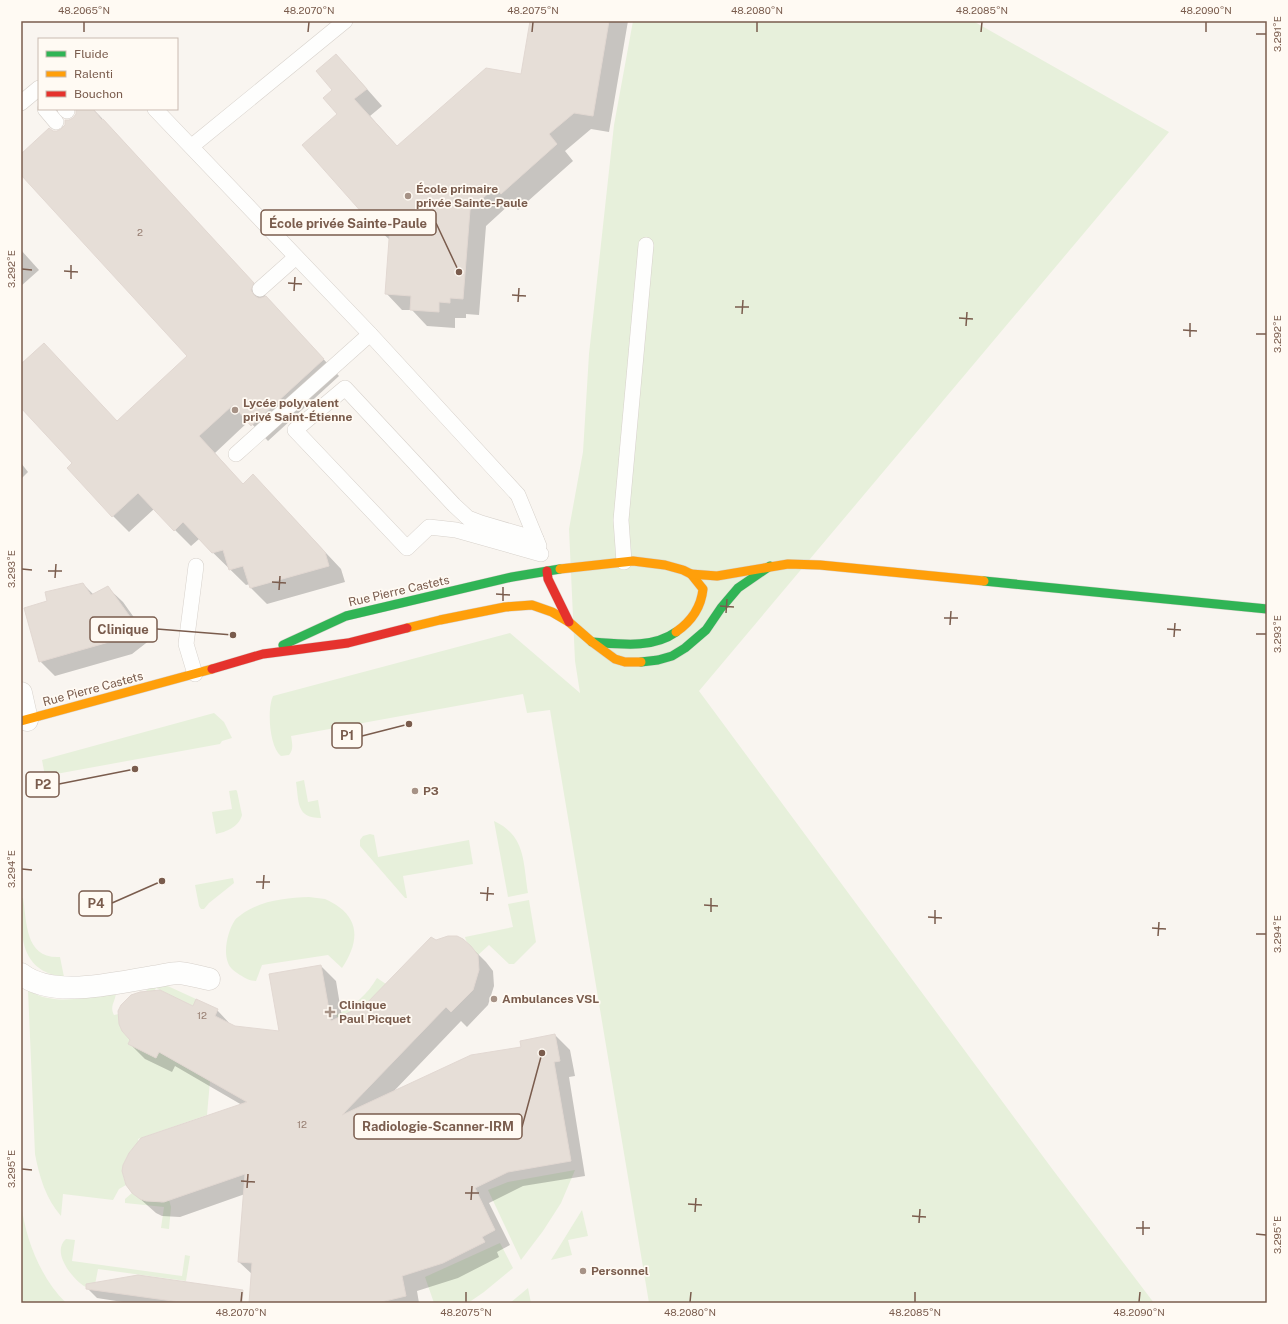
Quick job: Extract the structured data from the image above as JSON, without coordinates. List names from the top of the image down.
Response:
{
  "streets": {
    "street": ["Rue Pierre Castets"]
  },
  "places": {
    "other": [
      "École primaire privée Sainte-Paule",
      "École privée Sainte-Paule",
      "Lycée polyvalent privé Saint-Étienne",
      "Clinique",
      "P1",
      "P2",
      "P3",
      "P4",
      "Ambulances VSL",
      "Radiologie-Scanner-IRM",
      "Personnel"
    ],
    "health": ["Clinique Paul Picquet"]
  },
  "house_numbers": ["2", "12", "12"],
  "legend": ["Fluide", "Ralenti", "Bouchon"],
  "coordinates": [
    "48.2065°N",
    "48.2070°N",
    "48.2075°N",
    "48.2080°N",
    "48.2085°N",
    "48.2090°N",
    "3.291°E",
    "3.292°E",
    "3.293°E",
    "3.294°E",
    "3.295°E"
  ]
}
